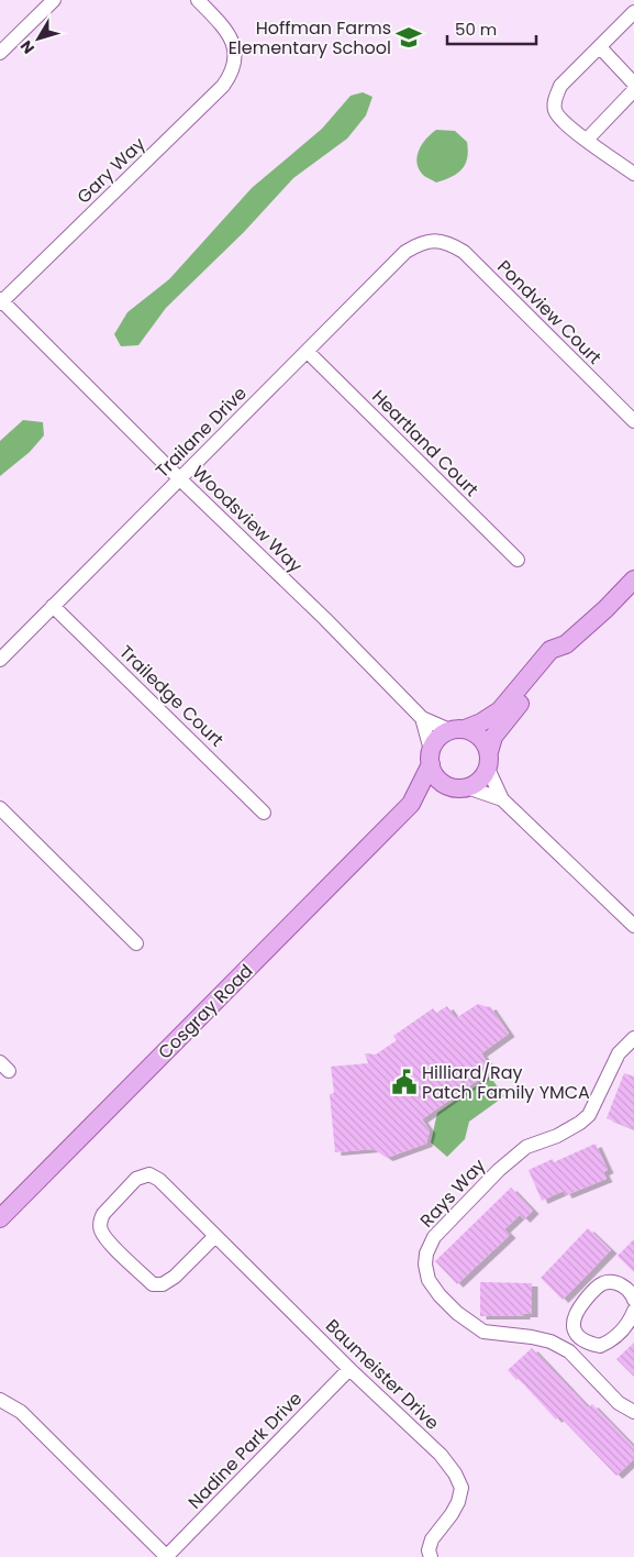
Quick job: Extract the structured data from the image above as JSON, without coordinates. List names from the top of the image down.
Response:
{
  "streets": {
    "main road": ["Cosgray Road"],
    "street": [
      "Gary Way",
      "Pondview Court",
      "Trailane Drive",
      "Heartland Court",
      "Woodsview Way",
      "Trailedge Court",
      "Rays Way",
      "Baumeister Drive",
      "Nadine Park Drive"
    ]
  },
  "crossings": [
    ["Gary Way", "Woodsview Way"],
    ["Pondview Court", "Trailane Drive"],
    ["Trailane Drive", "Heartland Court"],
    ["Trailane Drive", "Woodsview Way"],
    ["Trailane Drive", "Trailedge Court"],
    ["Woodsview Way", "Cosgray Road"],
    ["Baumeister Drive", "Nadine Park Drive"]
  ],
  "places": {
    "school or university": ["Hoffman Farms Elementary School"],
    "public building": ["Hilliard/Ray Patch Family YMCA"]
  },
  "scale_bar": "50 m",
  "north": "bottom left"
}
